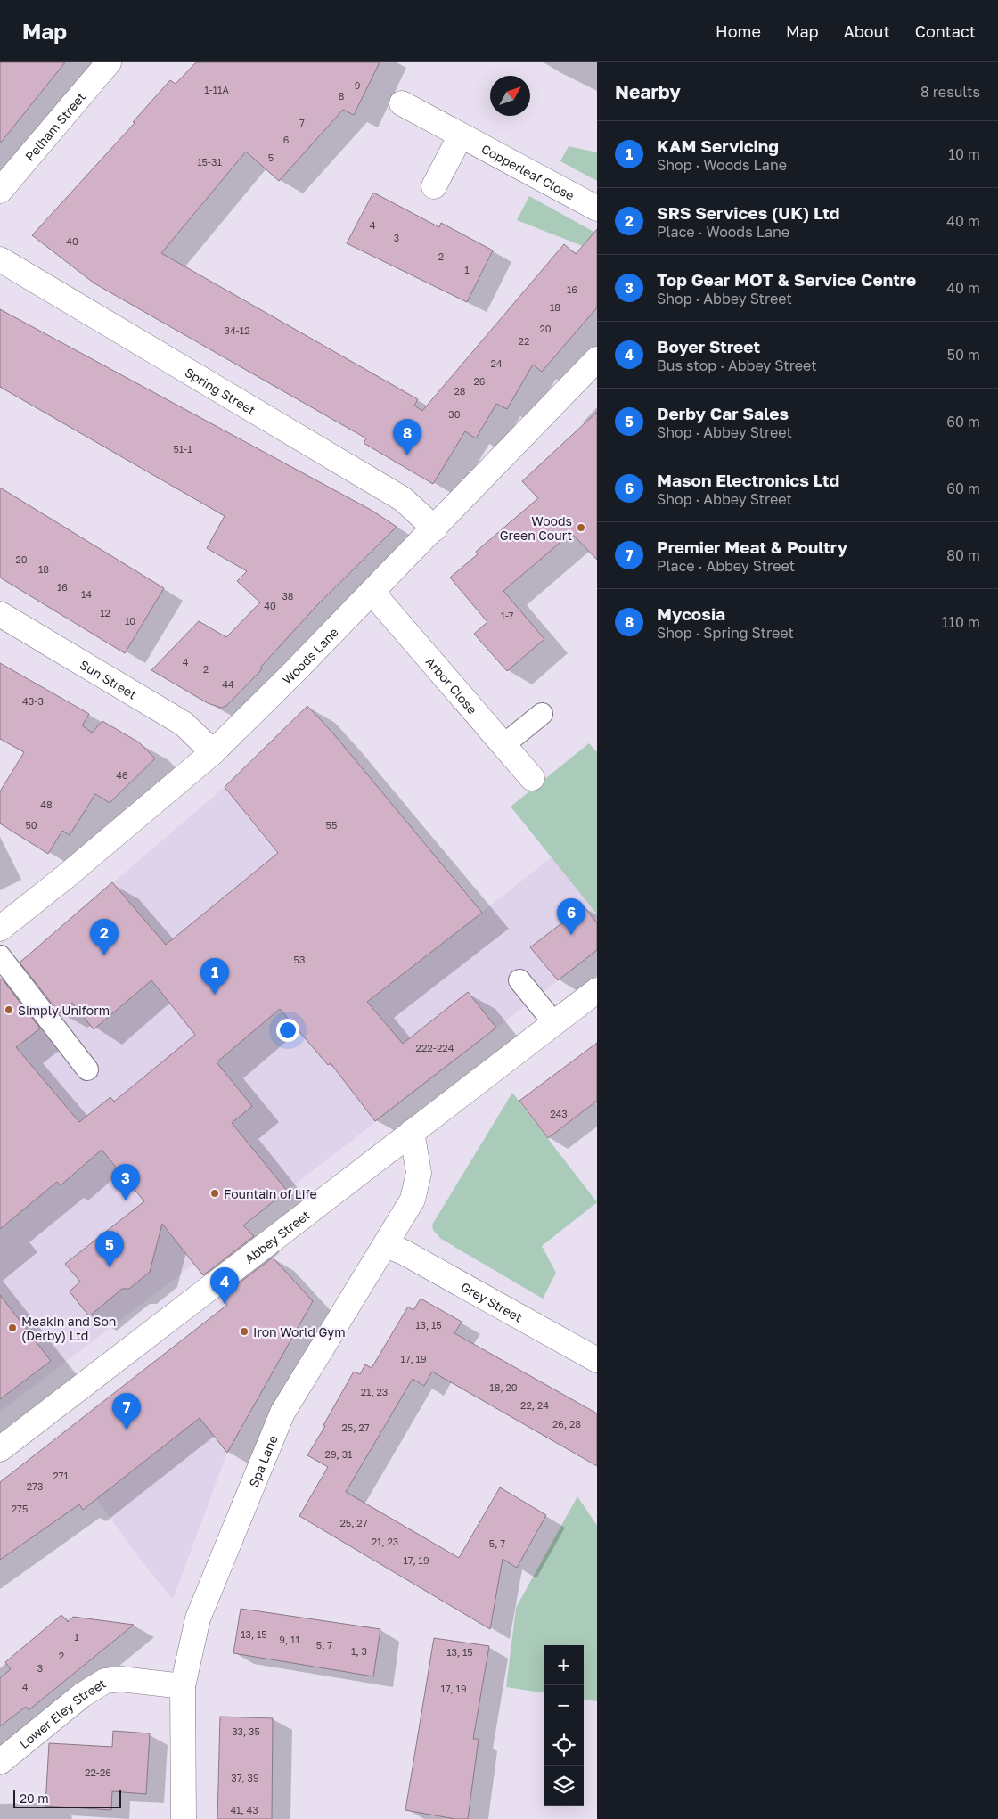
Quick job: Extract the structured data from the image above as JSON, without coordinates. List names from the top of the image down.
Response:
{
  "streets": {
    "street": [
      "Pelham Street",
      "Copperleaf Close",
      "Spring Street",
      "Woods Lane",
      "Sun Street",
      "Arbor Close",
      "Abbey Street",
      "Grey Street",
      "Spa Lane",
      "Lower Eley Street"
    ]
  },
  "crossings": [
    ["Spring Street", "Woods Lane"],
    ["Woods Lane", "Sun Street"],
    ["Woods Lane", "Arbor Close"],
    ["Abbey Street", "Spa Lane"],
    ["Grey Street", "Spa Lane"],
    ["Spa Lane", "Lower Eley Street"]
  ],
  "places": [
    "Woods Green Court",
    "Simply Uniform",
    "Fountain of Life",
    "Meakin and Son (Derby) Ltd",
    "Iron World Gym"
  ],
  "house_numbers": [
    "9",
    "1-11A",
    "8",
    "7",
    "6",
    "5",
    "15-31",
    "4",
    "3",
    "40",
    "2",
    "1",
    "16",
    "18",
    "20",
    "34-12",
    "22",
    "24",
    "26",
    "28",
    "30",
    "51-1",
    "20",
    "18",
    "16",
    "14",
    "38",
    "40",
    "12",
    "1-7",
    "10",
    "4",
    "2",
    "44",
    "43-3",
    "46",
    "48",
    "50",
    "55",
    "53",
    "222-224",
    "243",
    "13, 15",
    "17, 19",
    "18, 20",
    "21, 23",
    "22, 24",
    "26, 28",
    "25, 27",
    "29, 31",
    "271",
    "273",
    "275",
    "25, 27",
    "21, 23",
    "5, 7",
    "17, 19",
    "13, 15",
    "1",
    "9, 11",
    "5, 7",
    "1, 3",
    "13, 15",
    "2",
    "3",
    "4",
    "17, 19",
    "33, 35",
    "22-26",
    "37, 39",
    "41, 43"
  ],
  "scale_bar": "20 m",
  "north": "top right",
  "page": {
    "header": "Map",
    "nav": [
      "Home",
      "Map",
      "About",
      "Contact"
    ],
    "heading": ["Nearby", "8 results"],
    "list": [
      {
        "mark": "1",
        "name": "KAM Servicing",
        "note": "Shop · Woods Lane",
        "value": "10 m"
      },
      {
        "mark": "2",
        "name": "SRS Services (UK) Ltd",
        "note": "Place · Woods Lane",
        "value": "40 m"
      },
      {
        "mark": "3",
        "name": "Top Gear MOT & Service Centre",
        "note": "Shop · Abbey Street",
        "value": "40 m"
      },
      {
        "mark": "4",
        "name": "Boyer Street",
        "note": "Bus stop · Abbey Street",
        "value": "50 m"
      },
      {
        "mark": "5",
        "name": "Derby Car Sales",
        "note": "Shop · Abbey Street",
        "value": "60 m"
      },
      {
        "mark": "6",
        "name": "Mason Electronics Ltd",
        "note": "Shop · Abbey Street",
        "value": "60 m"
      },
      {
        "mark": "7",
        "name": "Premier Meat & Poultry",
        "note": "Place · Abbey Street",
        "value": "80 m"
      },
      {
        "mark": "8",
        "name": "Mycosia",
        "note": "Shop · Spring Street",
        "value": "110 m"
      }
    ],
    "pins": [
      "8",
      "6",
      "2",
      "1",
      "3",
      "5",
      "4",
      "7"
    ],
    "map_buttons": ["+", "−"],
    "scale": "20 m"
  }
}
